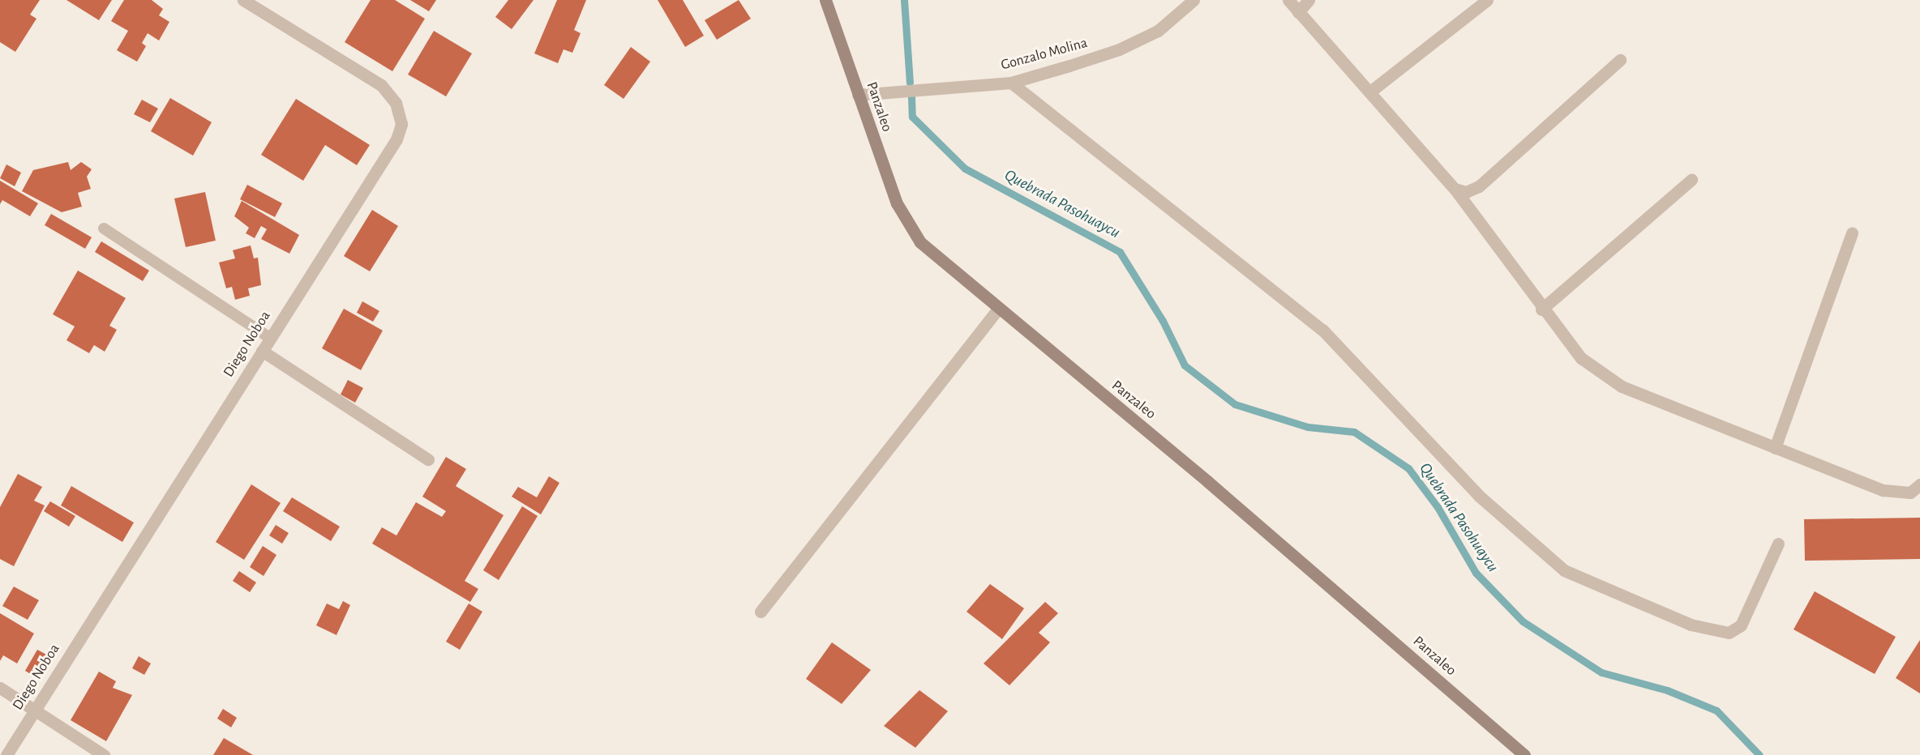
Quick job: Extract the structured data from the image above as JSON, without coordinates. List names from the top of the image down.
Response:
{
  "streets": {
    "street": ["Gonzalo Molina", "Panzaleo", "Diego Noboa"]
  },
  "crossings": [
    ["Gonzalo Molina", "Panzaleo"]
  ],
  "water": ["Quebrada Pasohuaycu"]
}
